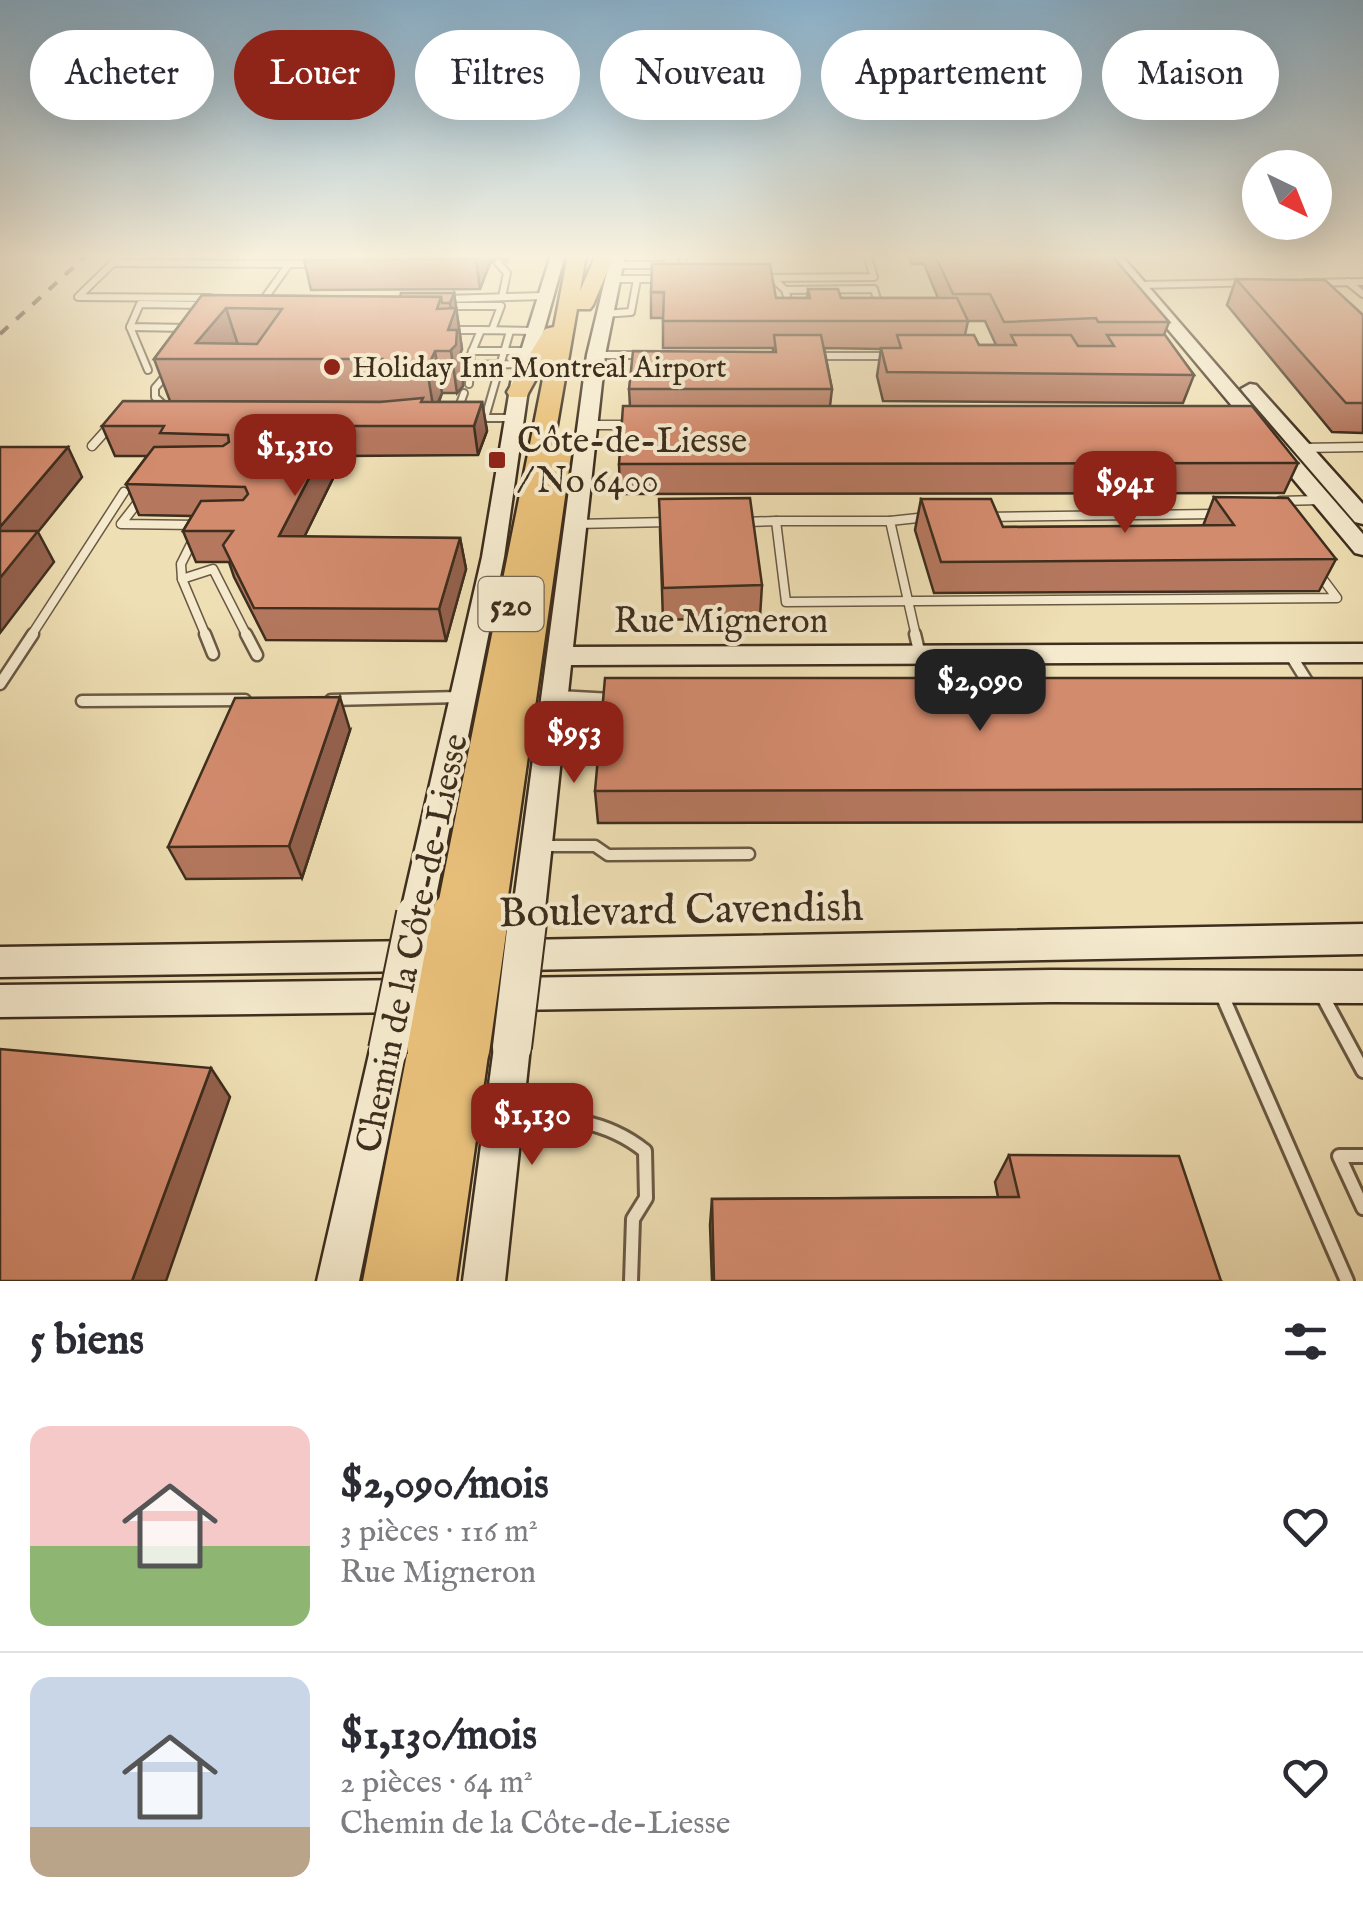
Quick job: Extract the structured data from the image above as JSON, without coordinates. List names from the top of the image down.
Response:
{
  "streets": {
    "highway": ["520", "Chemin de la Côte-de-Liesse"],
    "main road": ["Rue Migneron", "Boulevard Cavendish"]
  },
  "crossings": [
    ["520", "Chemin de la Côte-de-Liesse"],
    ["Rue Migneron", "Chemin de la Côte-de-Liesse"]
  ],
  "places": {
    "other": ["Holiday Inn Montreal Airport"],
    "transit": ["Côte-de-Liesse / No 6400"]
  },
  "north": "bottom right",
  "page": {
    "chip": [
      "Acheter",
      "Louer",
      "Filtres",
      "Nouveau",
      "Appartement",
      "Maison"
    ],
    "price": [
      "$1,310",
      "$941",
      "$2,090",
      "$953",
      "$1,130"
    ],
    "heading": "5 biens",
    "list": [
      {
        "name": "$2,090/mois",
        "note": "3 pièces · 116 m² · Rue Migneron"
      },
      {
        "name": "$1,130/mois",
        "note": "2 pièces · 64 m² · Chemin de la Côte-de-Liesse"
      }
    ]
  }
}
